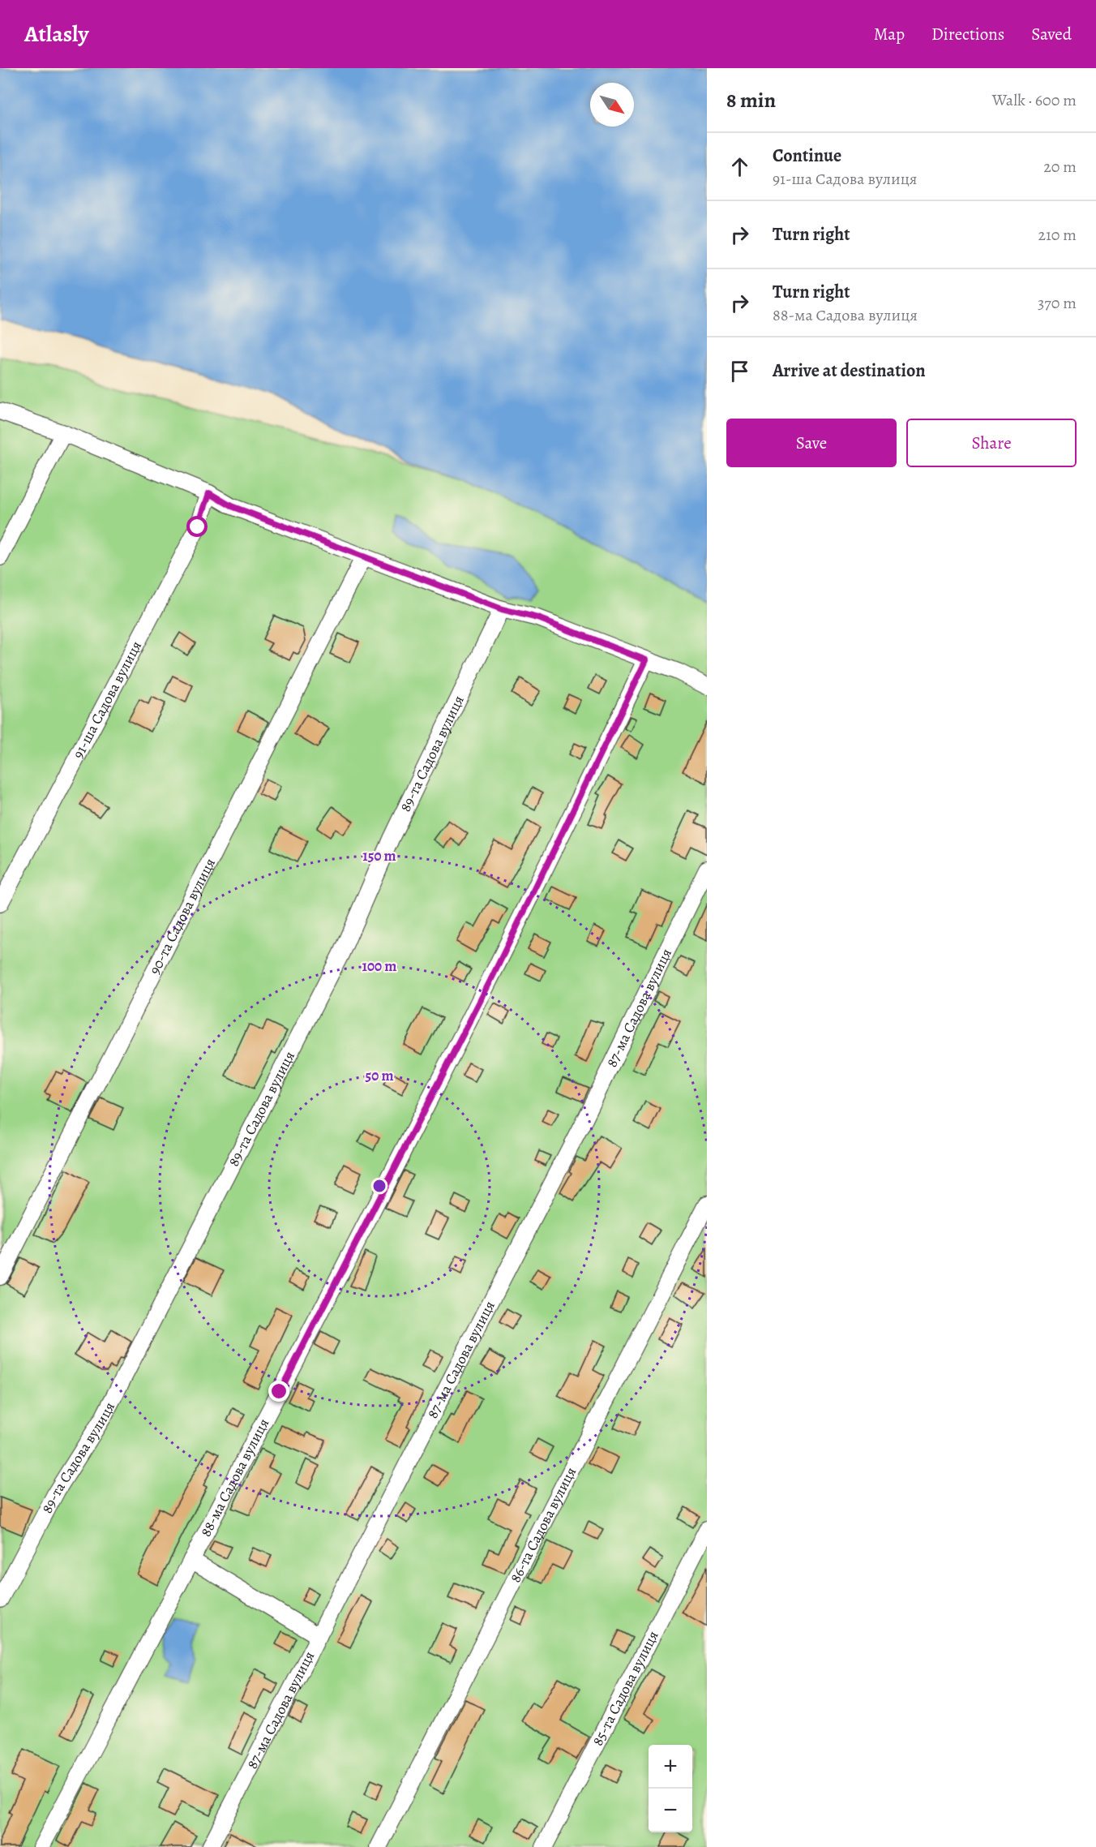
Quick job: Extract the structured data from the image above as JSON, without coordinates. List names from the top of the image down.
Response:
{
  "streets": {
    "street": [
      "91-ша Садова вулиця",
      "89-та Садова вулиця",
      "90-та Садова вулиця",
      "87-ма Садова вулиця",
      "88-ма Садова вулиця",
      "86-та Садова вулиця",
      "85-та Садова вулиця"
    ]
  },
  "north": "bottom right",
  "page": {
    "header": "Atlasly",
    "nav": ["Map", "Directions", "Saved"],
    "heading": ["8 min", "Walk · 600 m"],
    "list": [
      ["Continue", "91-ша Садова вулиця", "20 m"],
      ["Turn right", "210 m"],
      ["Turn right", "88-ма Садова вулиця", "370 m"],
      "Arrive at destination"
    ],
    "buttons": ["Save", "Share"],
    "map_buttons": ["+", "−"]
  },
  "rings": ["150 m", "100 m", "50 m"]
}
